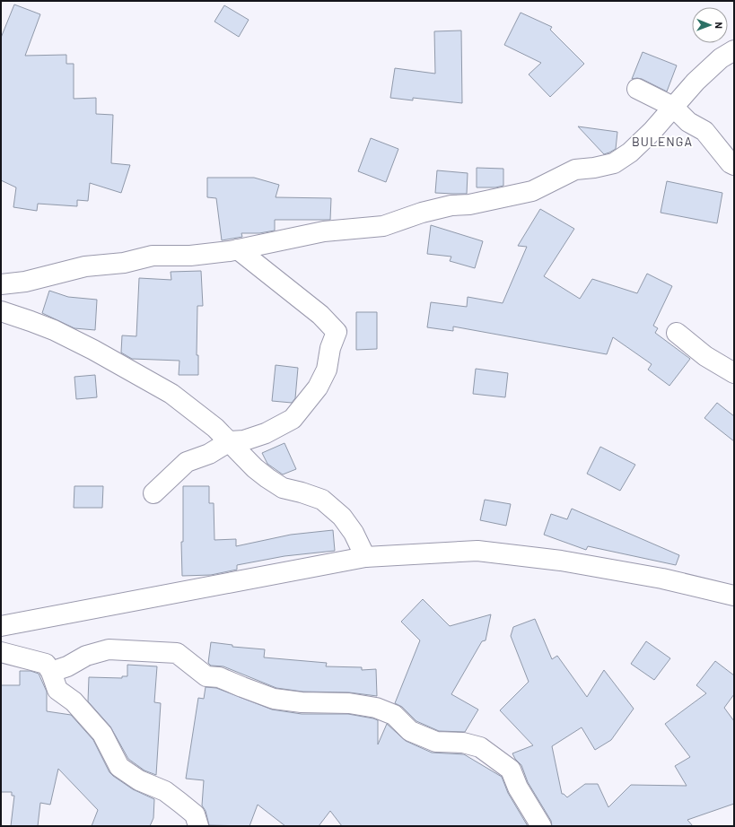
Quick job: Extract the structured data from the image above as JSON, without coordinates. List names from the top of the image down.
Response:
{
  "districts": ["BULENGA"],
  "north": "right"
}
